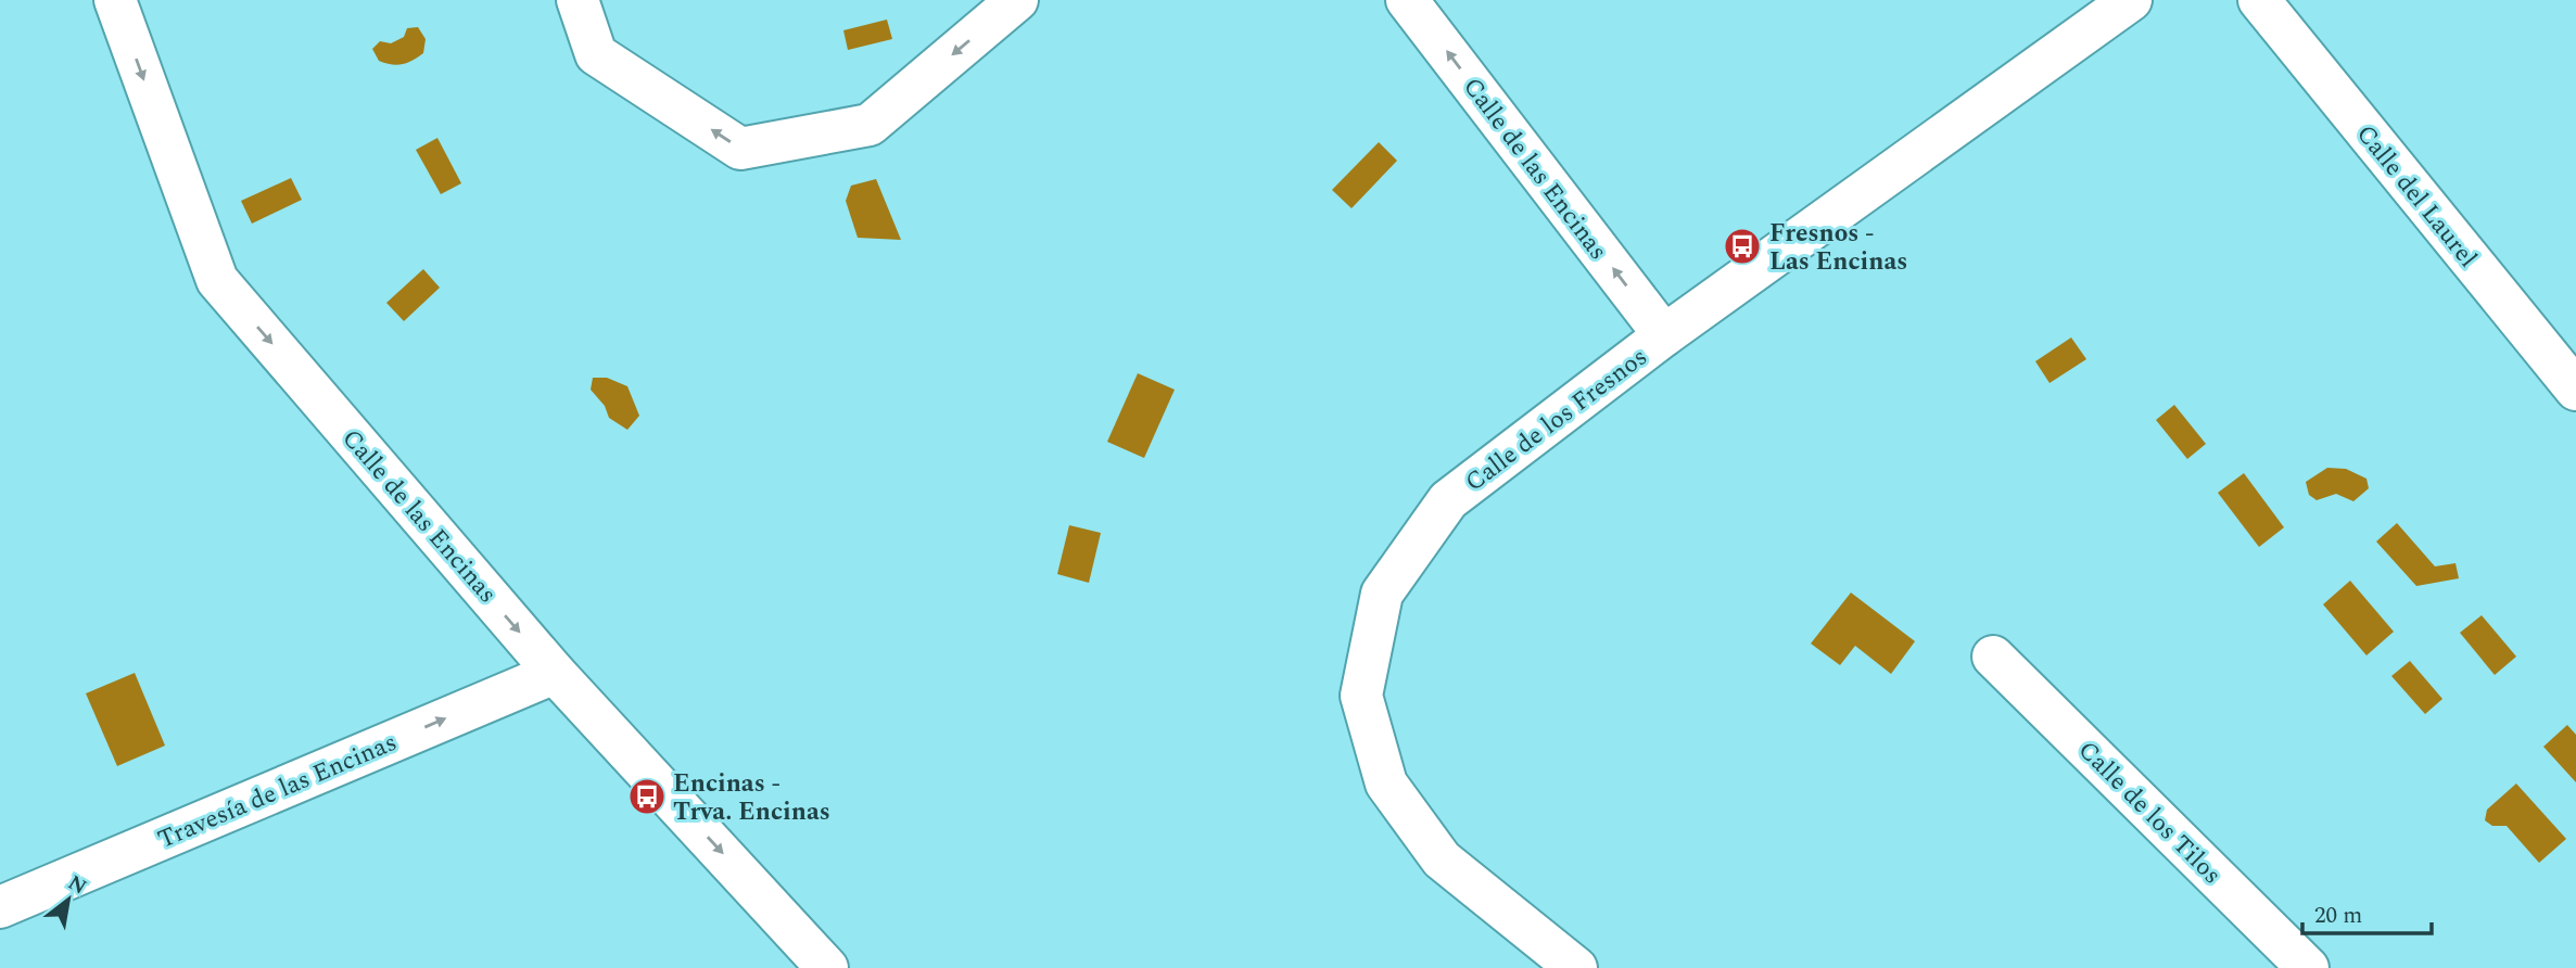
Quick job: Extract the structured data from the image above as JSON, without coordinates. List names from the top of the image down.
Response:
{
  "streets": {
    "street": [
      "Calle de las Encinas",
      "Calle del Laurel",
      "Calle de los Fresnos",
      "Travesía de las Encinas",
      "Calle de los Tilos"
    ]
  },
  "crossings": [
    ["Calle de las Encinas", "Calle de los Fresnos"],
    ["Calle de las Encinas", "Travesía de las Encinas"]
  ],
  "one_way": ["Travesía de las Encinas"],
  "places": {
    "bus stop": ["Fresnos - Las Encinas", "Encinas - Trva. Encinas"]
  },
  "scale_bar": "20 m",
  "north": "top right"
}
